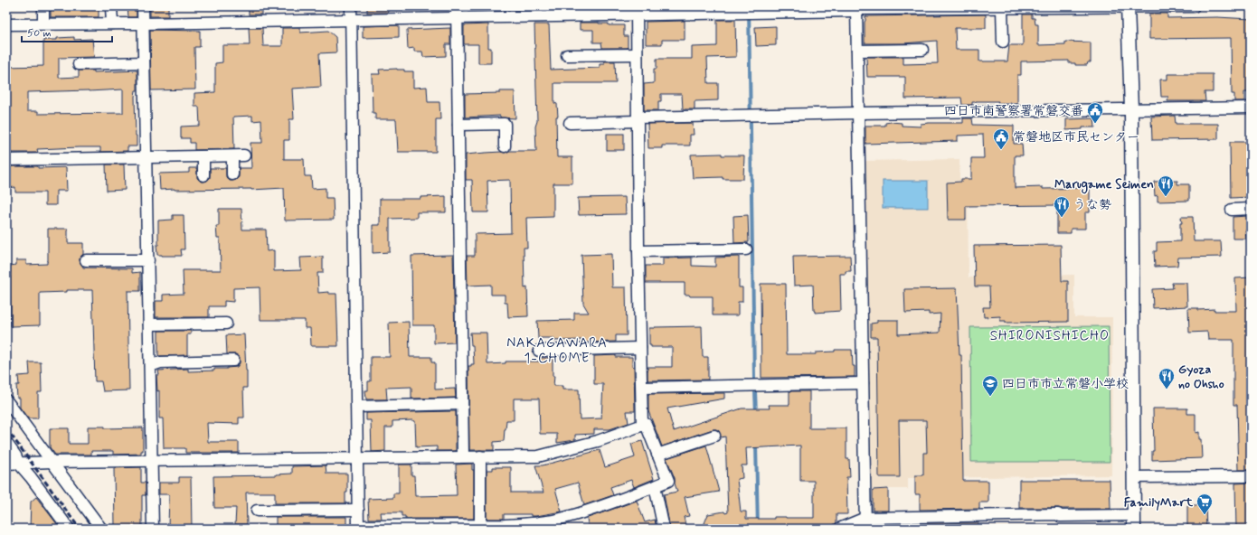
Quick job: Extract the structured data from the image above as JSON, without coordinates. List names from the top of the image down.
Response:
{
  "districts": ["SHIRONISHICHO", "NAKAGAWARA 1-CHOME"],
  "places": {
    "public building": ["四日市南警察署常磐交番", "常磐地区市民センター"],
    "restaurant": ["Marugame Seimen", "うな勢", "Gyoza no Ohsho"],
    "school or university": ["四日市市立常磐小学校"],
    "supermarket": ["FamilyMart"]
  },
  "scale_bar": "50 m"
}
